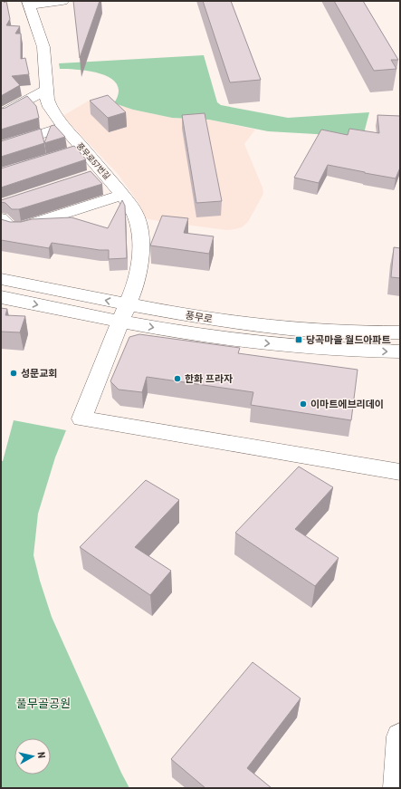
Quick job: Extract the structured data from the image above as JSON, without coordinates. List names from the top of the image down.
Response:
{
  "streets": {
    "street": ["풍무로57번길", "풍무로"]
  },
  "crossings": [
    ["풍무로57번길", "풍무로"]
  ],
  "parks": ["풀무골공원"],
  "places": {
    "transit": ["당곡마을 월드아파트"],
    "other": ["성문교회", "한화 프라자", "이마트에브리데이"]
  },
  "north": "right"
}
